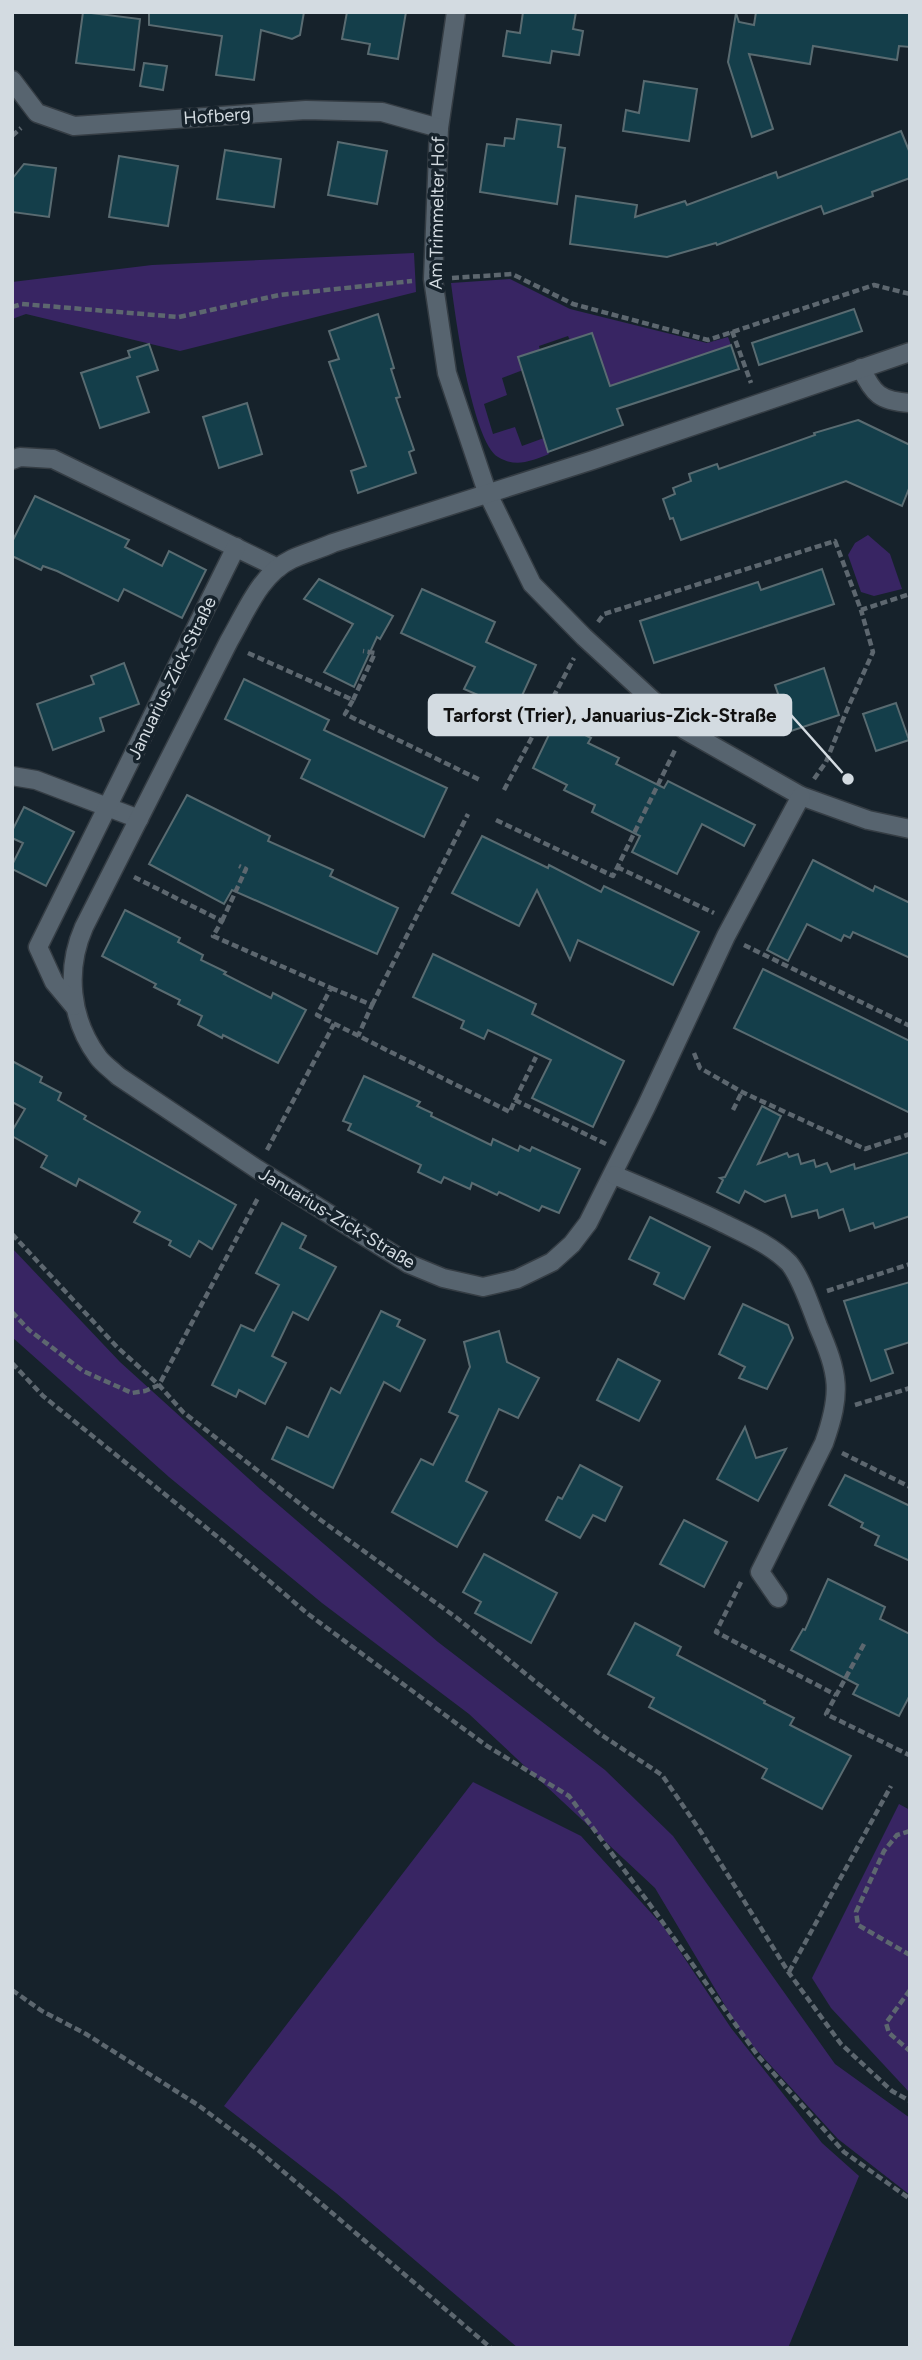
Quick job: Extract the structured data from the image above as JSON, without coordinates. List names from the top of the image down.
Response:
{
  "streets": {
    "street": ["Hofberg", "Am Trimmelter Hof", "Januarius-Zick-Straße"]
  },
  "crossings": [
    ["Hofberg", "Am Trimmelter Hof"],
    ["Am Trimmelter Hof", "Januarius-Zick-Straße"]
  ],
  "places": ["Tarforst (Trier), Januarius-Zick-Straße"]
}
